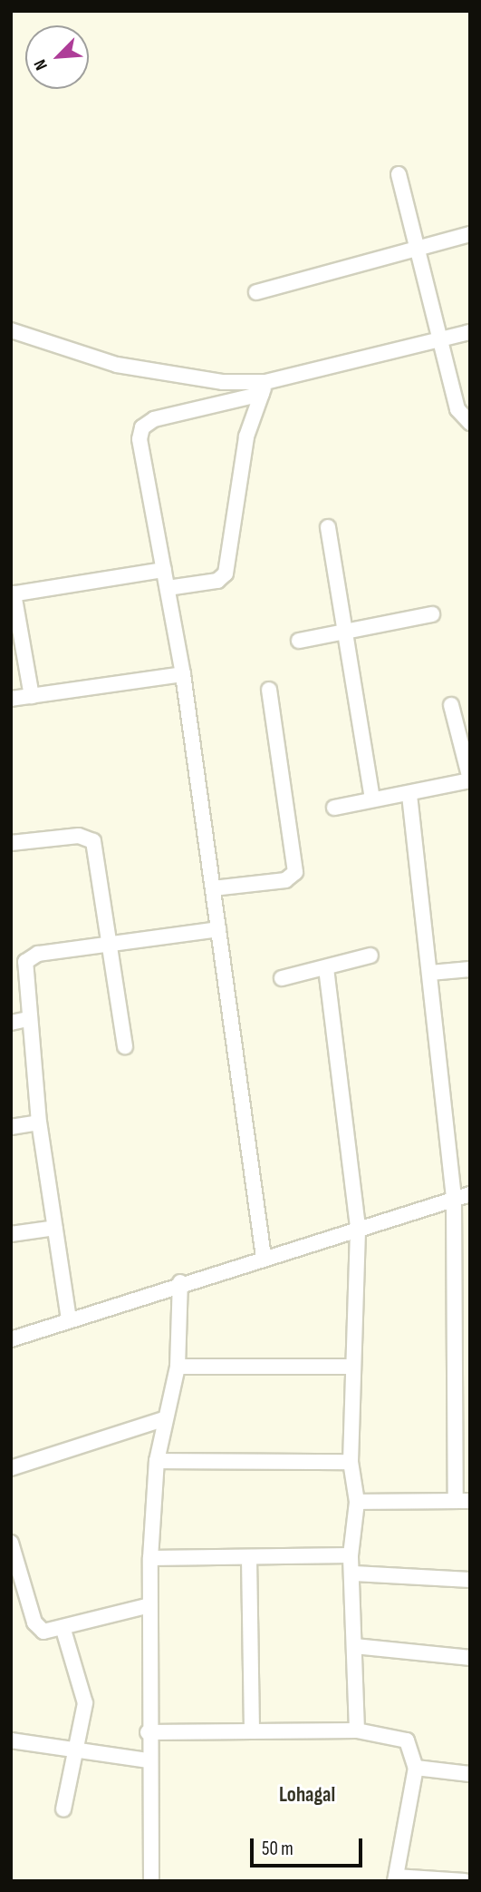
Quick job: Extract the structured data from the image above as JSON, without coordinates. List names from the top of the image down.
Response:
{
  "districts": ["Lohagal"],
  "scale_bar": "50 m",
  "north": "bottom left"
}
